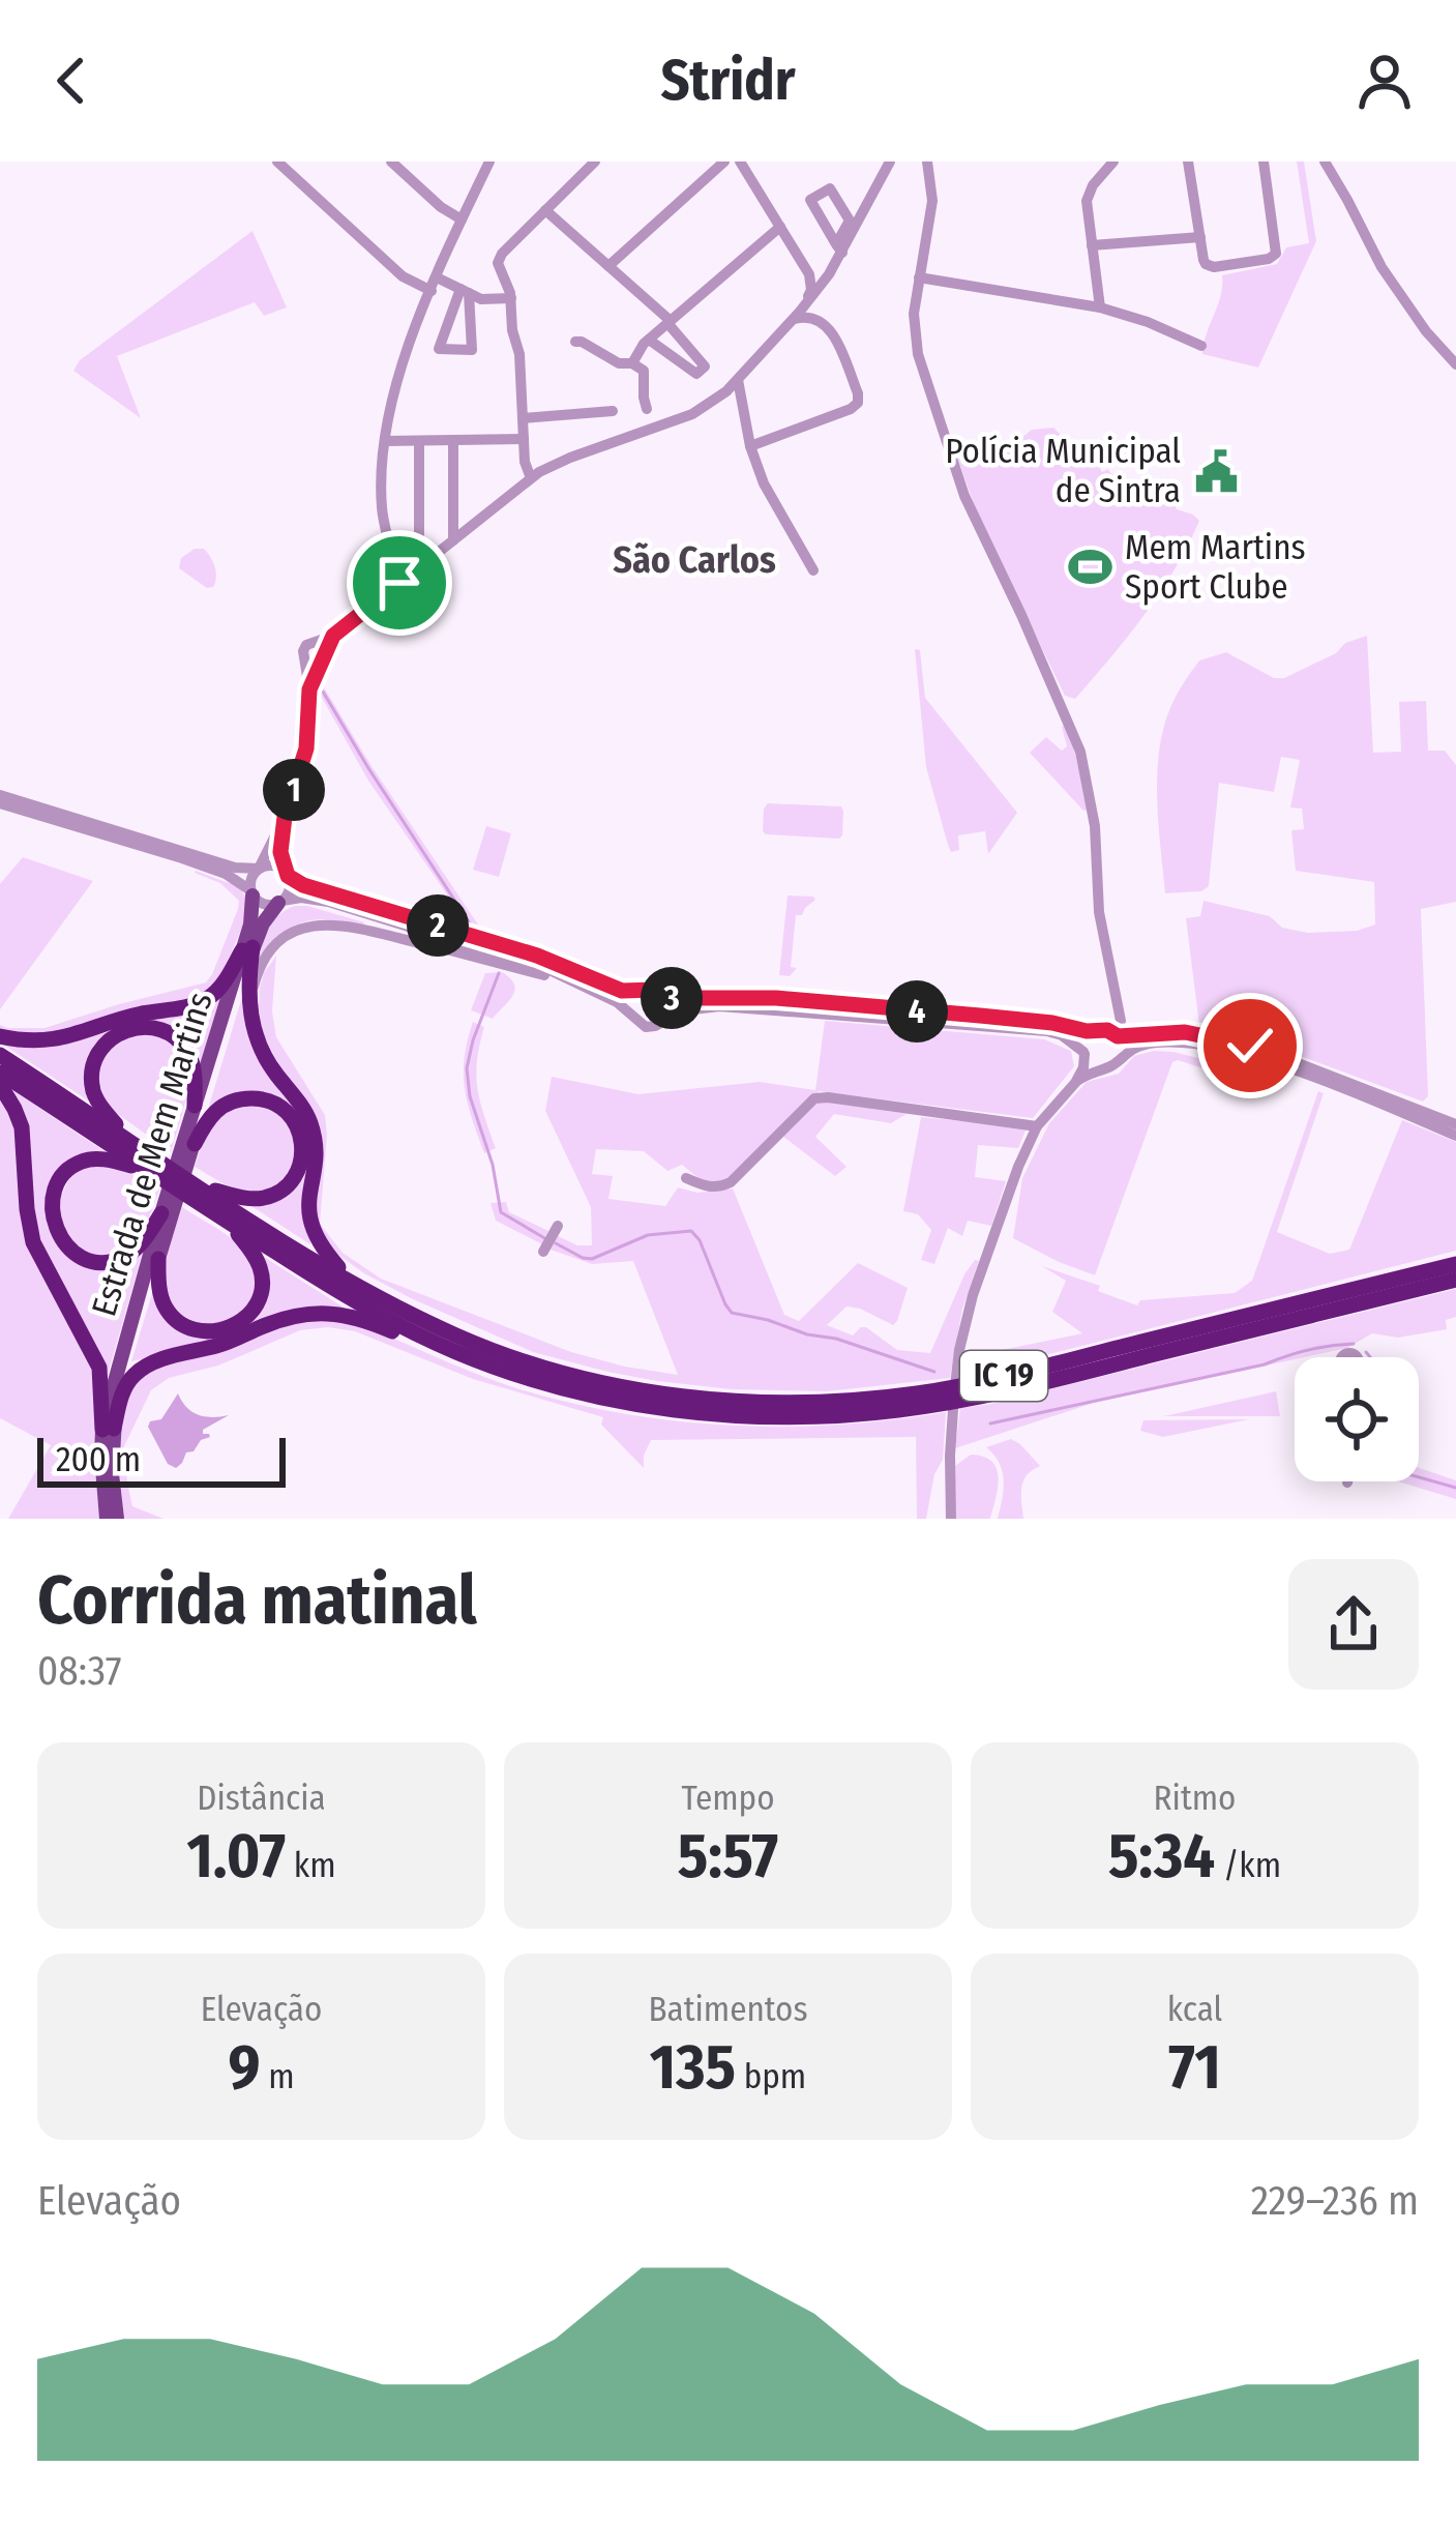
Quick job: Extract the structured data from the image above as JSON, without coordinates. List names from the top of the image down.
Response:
{
  "streets": {
    "highway": ["IC 19"],
    "main road": ["Estrada de Mem Martins"]
  },
  "districts": ["São Carlos"],
  "places": {
    "public building": ["Polícia Municipal de Sintra"],
    "sports": ["Mem Martins Sport Clube"]
  },
  "scale_bar": "200 m",
  "page": {
    "header": "Stridr",
    "pins": [
      "1",
      "2",
      "3",
      "4"
    ],
    "scale": "200 m",
    "heading": ["Corrida matinal", "08:37"],
    "stats": [
      ["Distância", "1.07 km"],
      ["Tempo", "5:57"],
      ["Ritmo", "5:34 /km"],
      ["Elevação", "9 m"],
      ["Batimentos", "135 bpm"],
      ["kcal", "71"]
    ],
    "chart": ["Elevação", "229–236 m"]
  }
}
